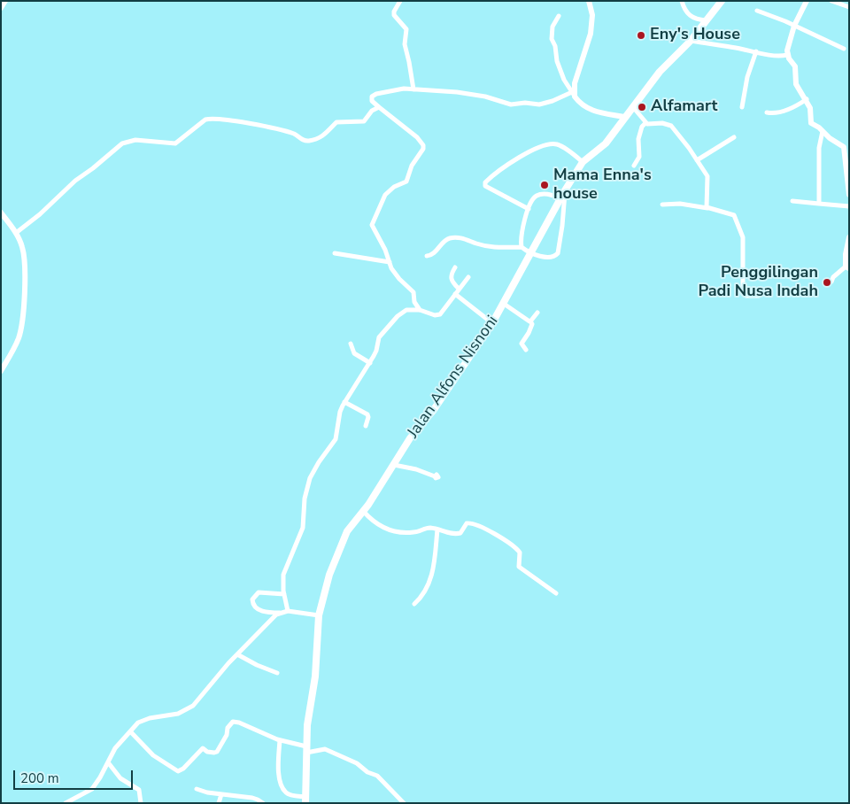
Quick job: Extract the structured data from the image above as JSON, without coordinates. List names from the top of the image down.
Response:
{
  "streets": {
    "main road": ["Jalan Alfons Nisnoni"]
  },
  "places": [
    "Eny's House",
    "Alfamart",
    "Mama Enna's house",
    "Penggilingan Padi Nusa Indah"
  ],
  "scale_bar": "200 m"
}
